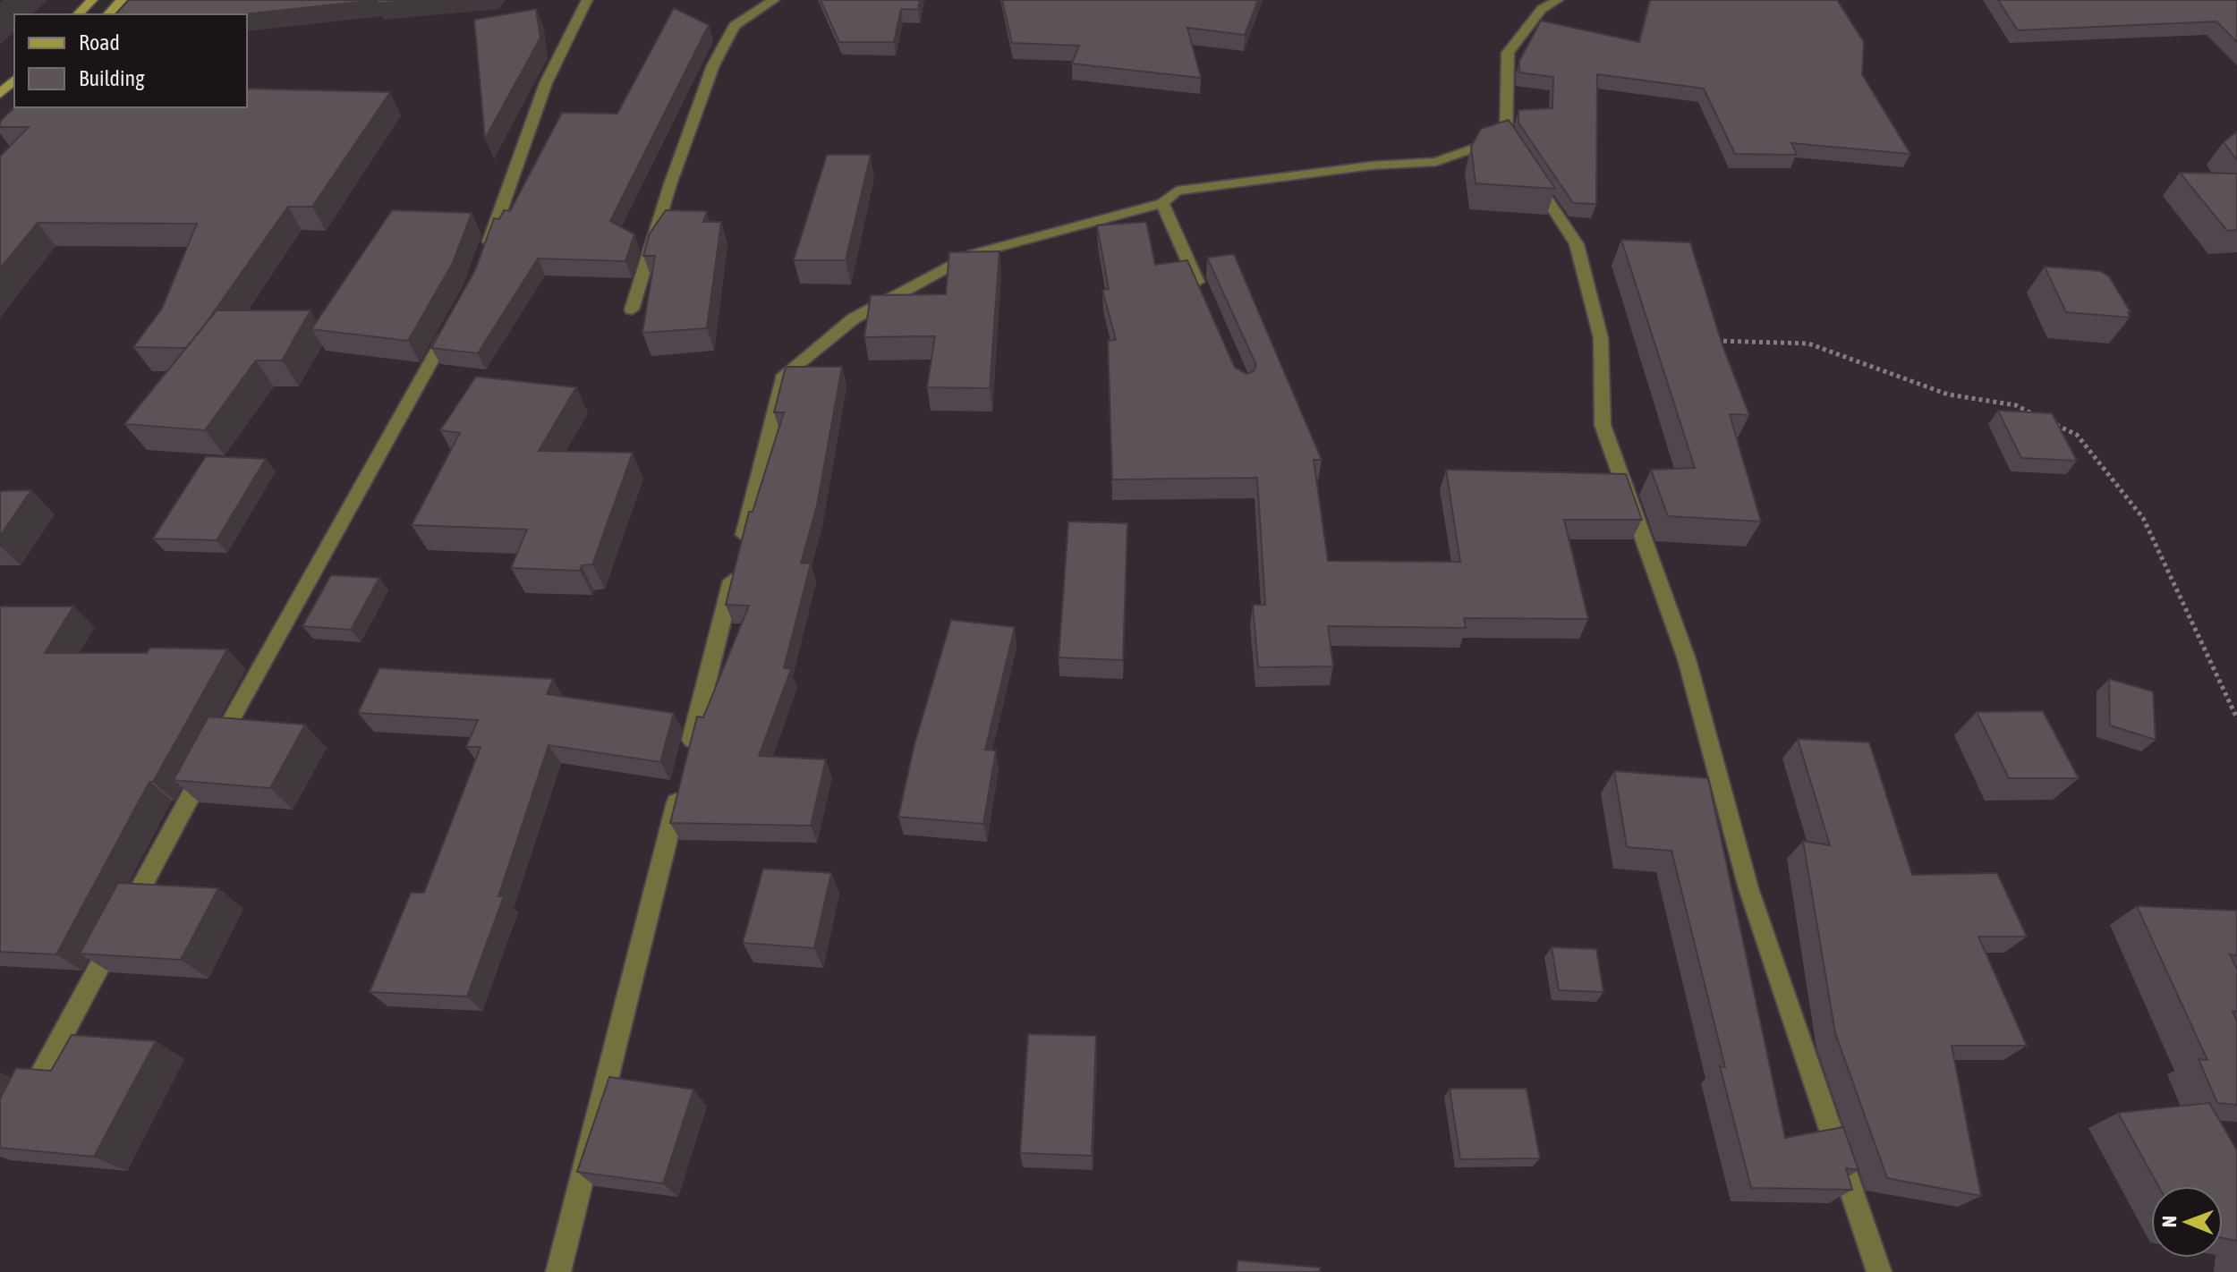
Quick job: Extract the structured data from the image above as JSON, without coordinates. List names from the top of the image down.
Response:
{
  "legend": ["Road", "Building"],
  "north": "left"
}
